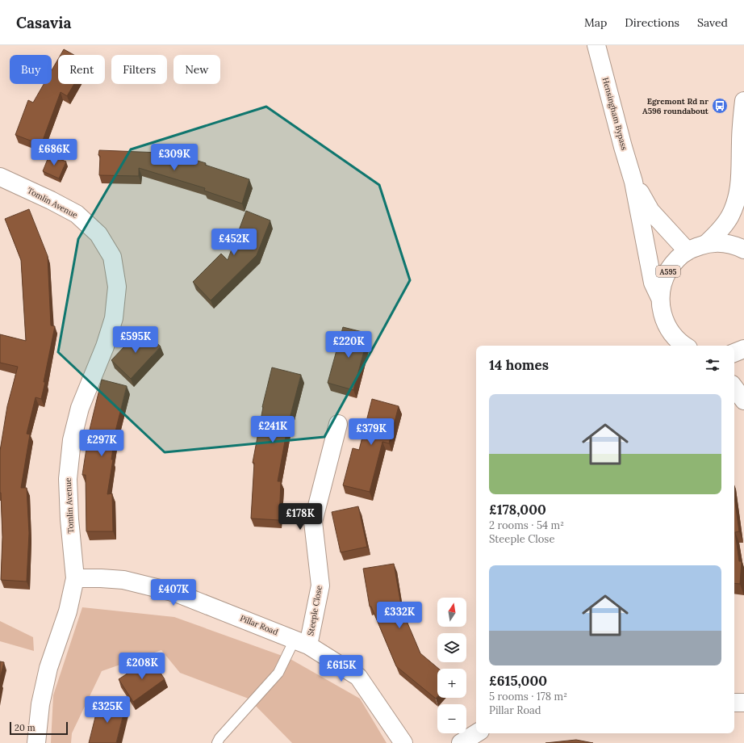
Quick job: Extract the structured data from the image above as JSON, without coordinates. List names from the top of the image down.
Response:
{
  "streets": {
    "main road": [
      "Hensingham Bypass",
      "Tomlin Avenue",
      "A595",
      "Steeple Close",
      "Pillar Road"
    ]
  },
  "crossings": [
    ["Hensingham Bypass", "A595"],
    ["Tomlin Avenue", "Pillar Road"],
    ["Steeple Close", "Pillar Road"]
  ],
  "places": {
    "bus stop": ["Egremont Rd nr A596 roundabout"]
  },
  "scale_bar": "20 m",
  "north": "top",
  "page": {
    "header": "Casavia",
    "nav": ["Map", "Directions", "Saved"],
    "chip": [
      "Buy",
      "Rent",
      "Filters",
      "New"
    ],
    "price": [
      "£686K",
      "£309K",
      "£452K",
      "£595K",
      "£220K",
      "£241K",
      "£379K",
      "£297K",
      "£178K",
      "£407K",
      "£332K",
      "£208K",
      "£615K",
      "£325K"
    ],
    "heading": "14 homes",
    "list": [
      {
        "name": "£178,000",
        "note": "2 rooms · 54 m² · Steeple Close"
      },
      {
        "name": "£615,000",
        "note": "5 rooms · 178 m² · Pillar Road"
      }
    ],
    "map_buttons": ["+", "−"],
    "scale": "20 m"
  }
}
